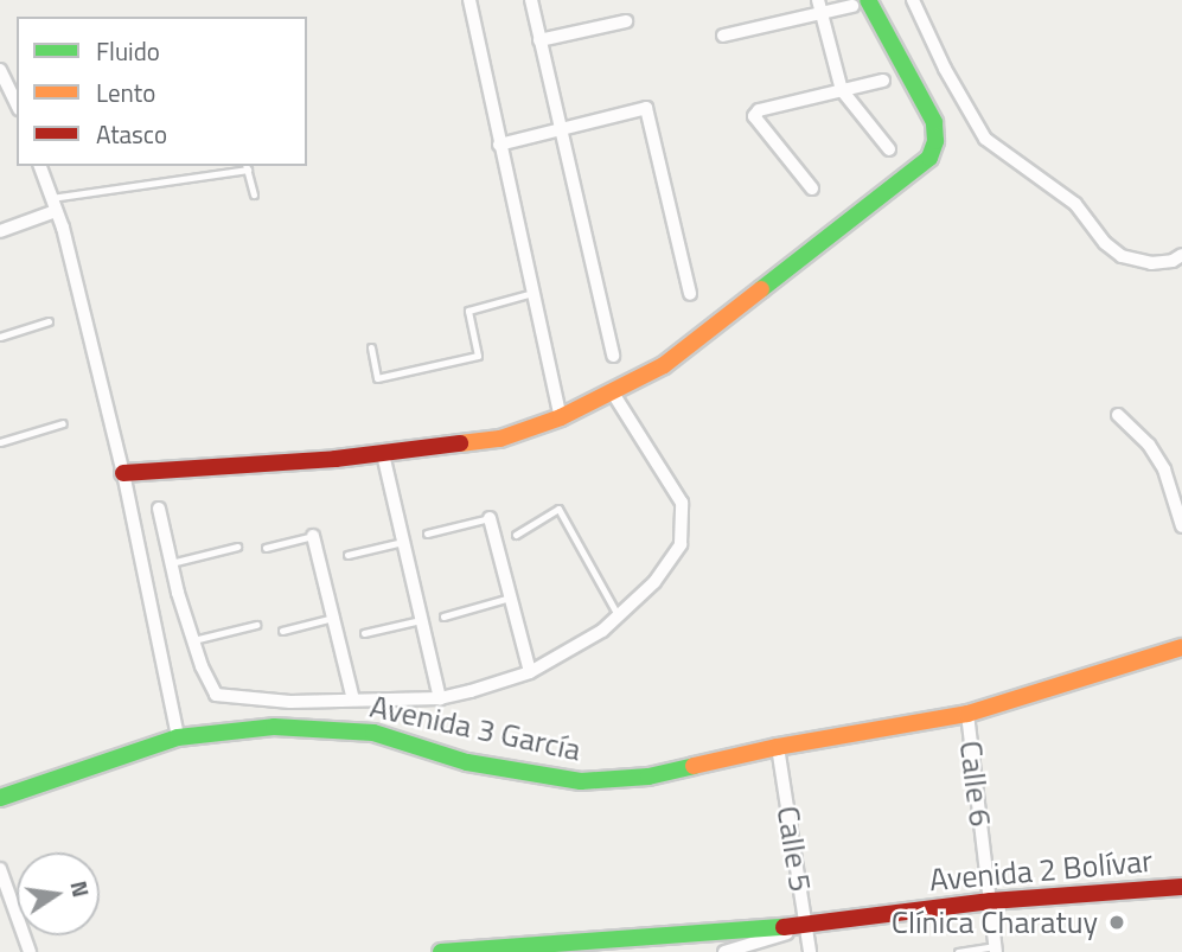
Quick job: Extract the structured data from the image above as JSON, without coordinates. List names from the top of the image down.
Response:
{
  "streets": {
    "street": [
      "Avenida 3 García",
      "Calle 6",
      "Calle 5",
      "Avenida 2 Bolívar"
    ]
  },
  "crossings": [
    ["Avenida 3 García", "Calle 6"],
    ["Avenida 3 García", "Calle 5"],
    ["Calle 6", "Avenida 2 Bolívar"],
    ["Calle 5", "Avenida 2 Bolívar"]
  ],
  "places": ["Clínica Charatuy"],
  "legend": ["Fluido", "Lento", "Atasco"],
  "north": "right"
}
